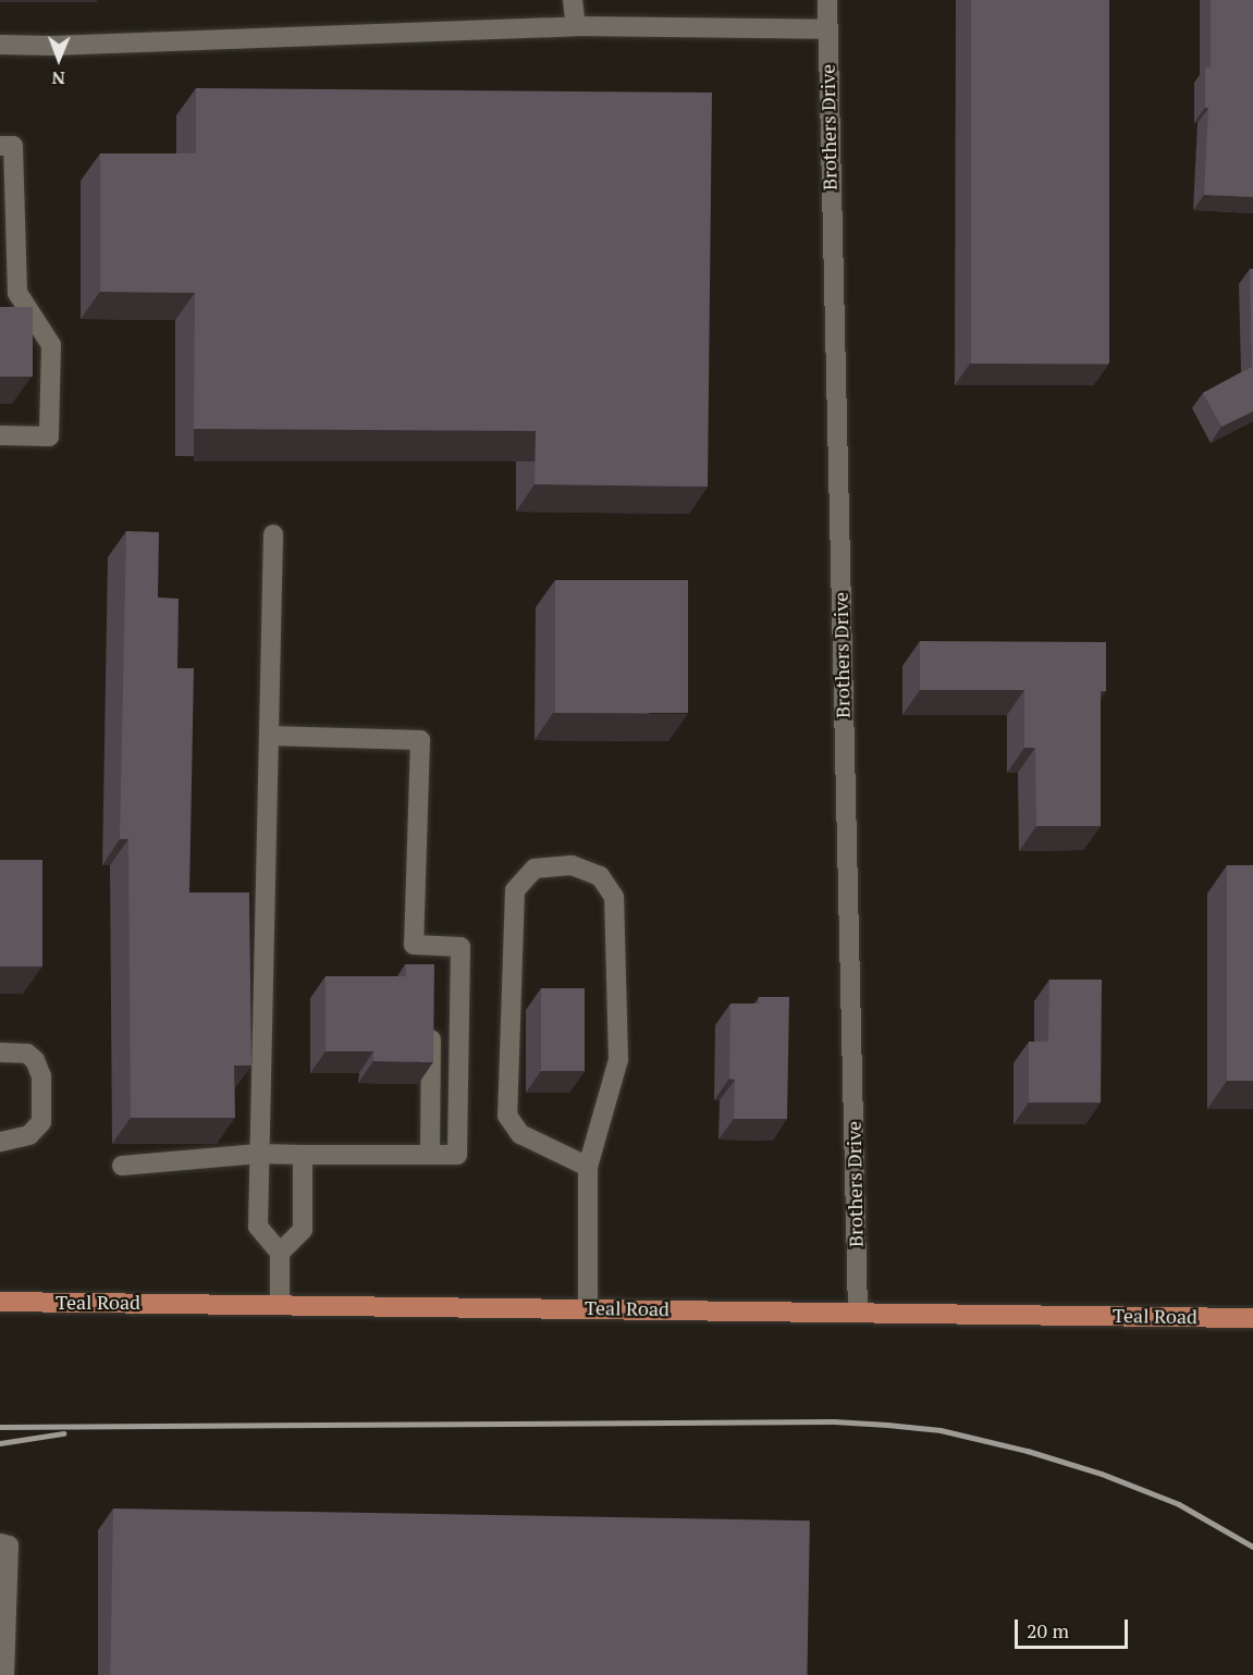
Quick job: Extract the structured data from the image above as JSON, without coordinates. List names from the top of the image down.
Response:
{
  "streets": {
    "main road": ["Teal Road"],
    "street": ["Brothers Drive"]
  },
  "crossings": [
    ["Brothers Drive", "Teal Road"]
  ],
  "scale_bar": "20 m",
  "north": "bottom"
}
